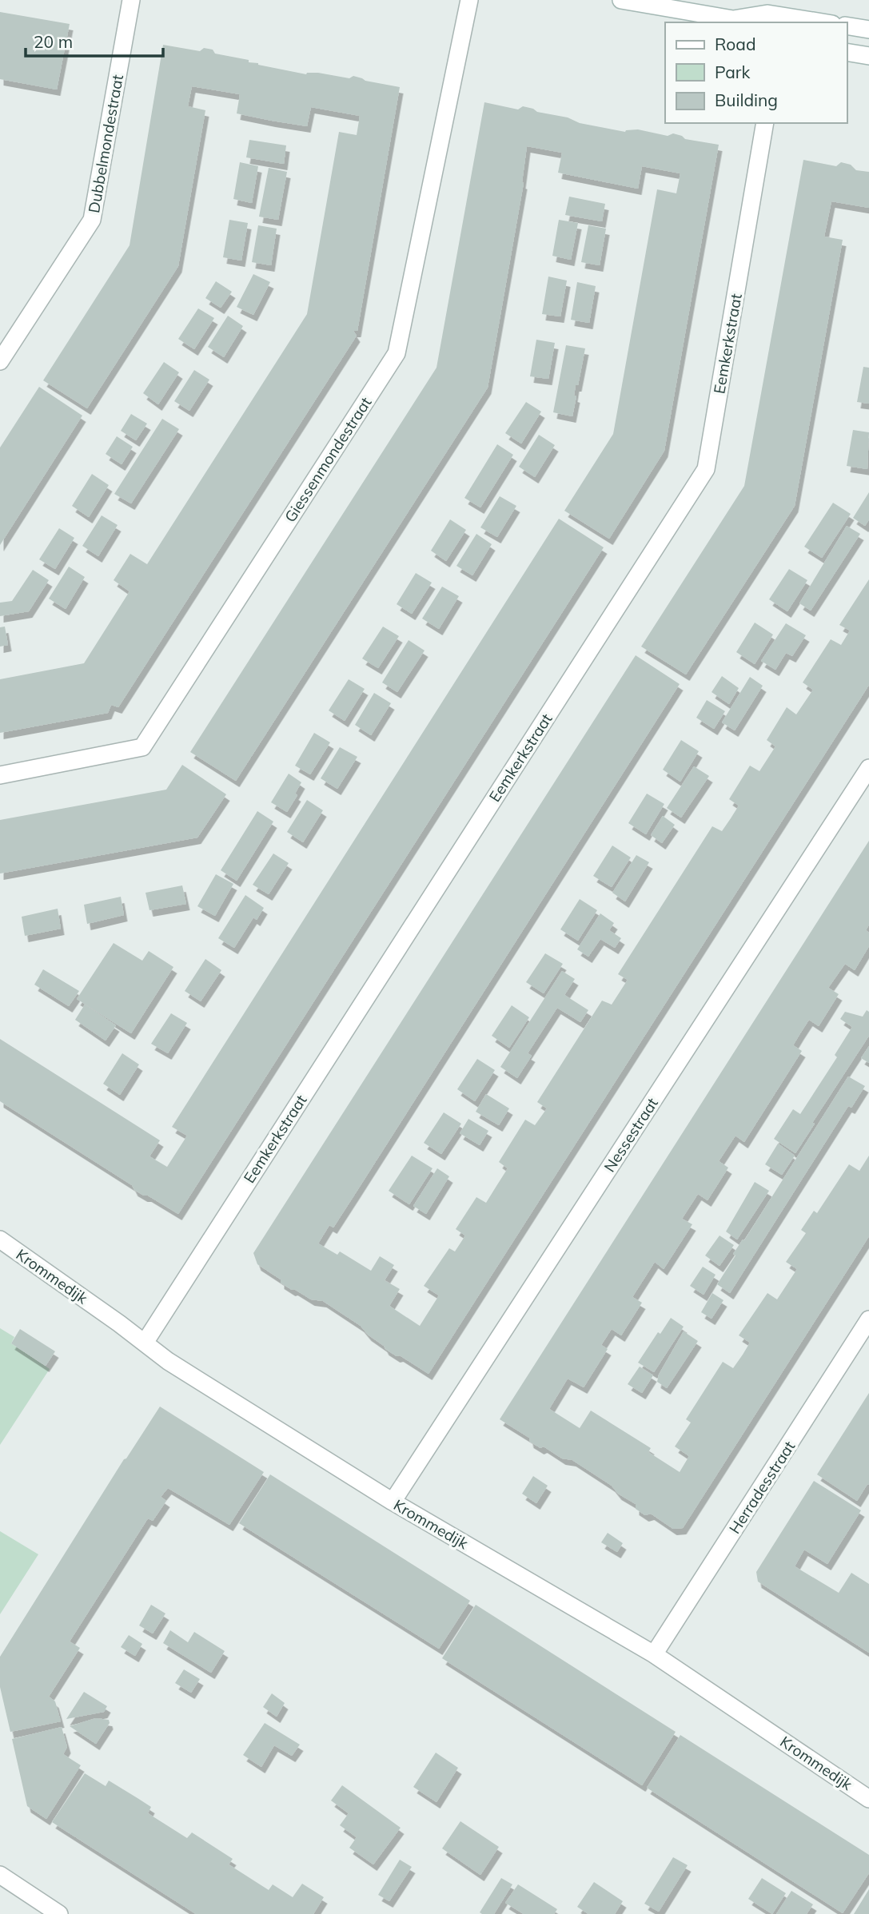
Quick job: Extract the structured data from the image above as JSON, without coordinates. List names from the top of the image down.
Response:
{
  "streets": {
    "street": [
      "Dubbelmondestraat",
      "Eemkerkstraat",
      "Giessenmondestraat",
      "Nessestraat",
      "Krommedijk",
      "Herradesstraat"
    ]
  },
  "crossings": [
    ["Eemkerkstraat", "Krommedijk"],
    ["Nessestraat", "Krommedijk"],
    ["Krommedijk", "Herradesstraat"]
  ],
  "legend": ["Road", "Park", "Building"],
  "scale_bar": "20 m"
}
